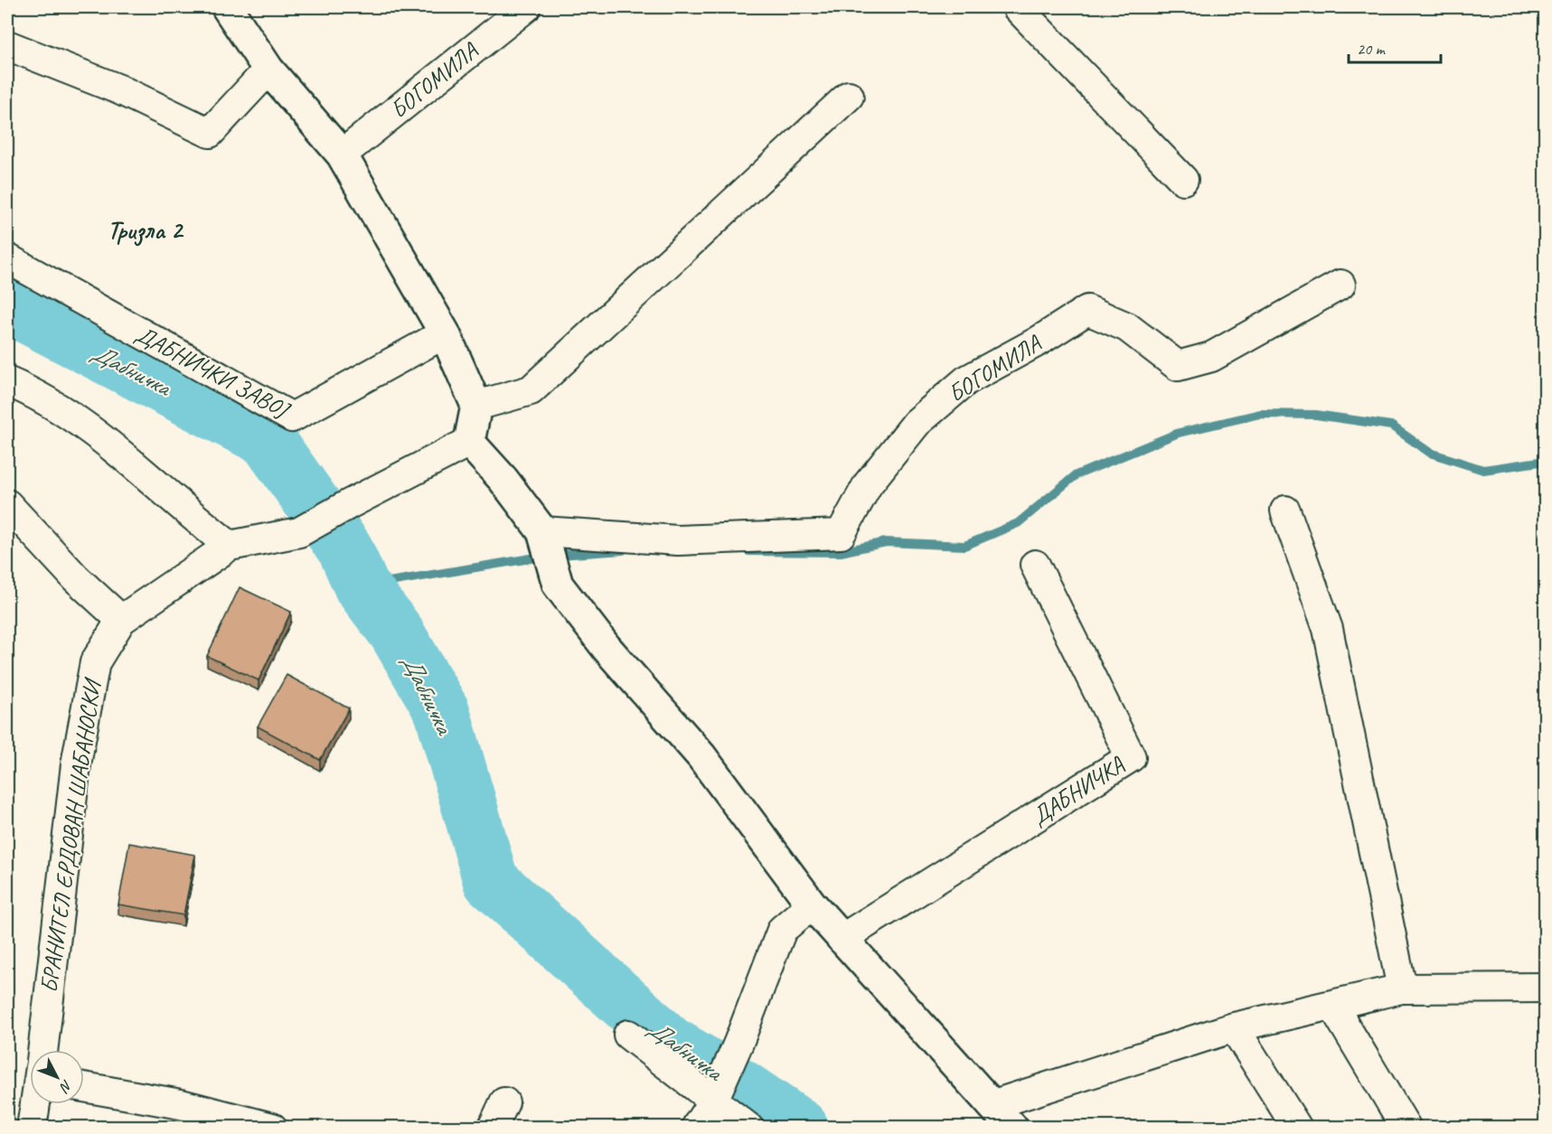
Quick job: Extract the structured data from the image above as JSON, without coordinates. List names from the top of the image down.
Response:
{
  "streets": {
    "street": [
      "БОГОМИЛА",
      "ДАБНИЧКИ ЗАВОЈ",
      "ДАБНИЧКА",
      "БРАНИТЕЛ ЕРДОВАН ШАБАНОСКИ"
    ]
  },
  "districts": ["Тризла 2"],
  "water": ["Дабничка"],
  "scale_bar": "20 m",
  "north": "bottom right"
}
